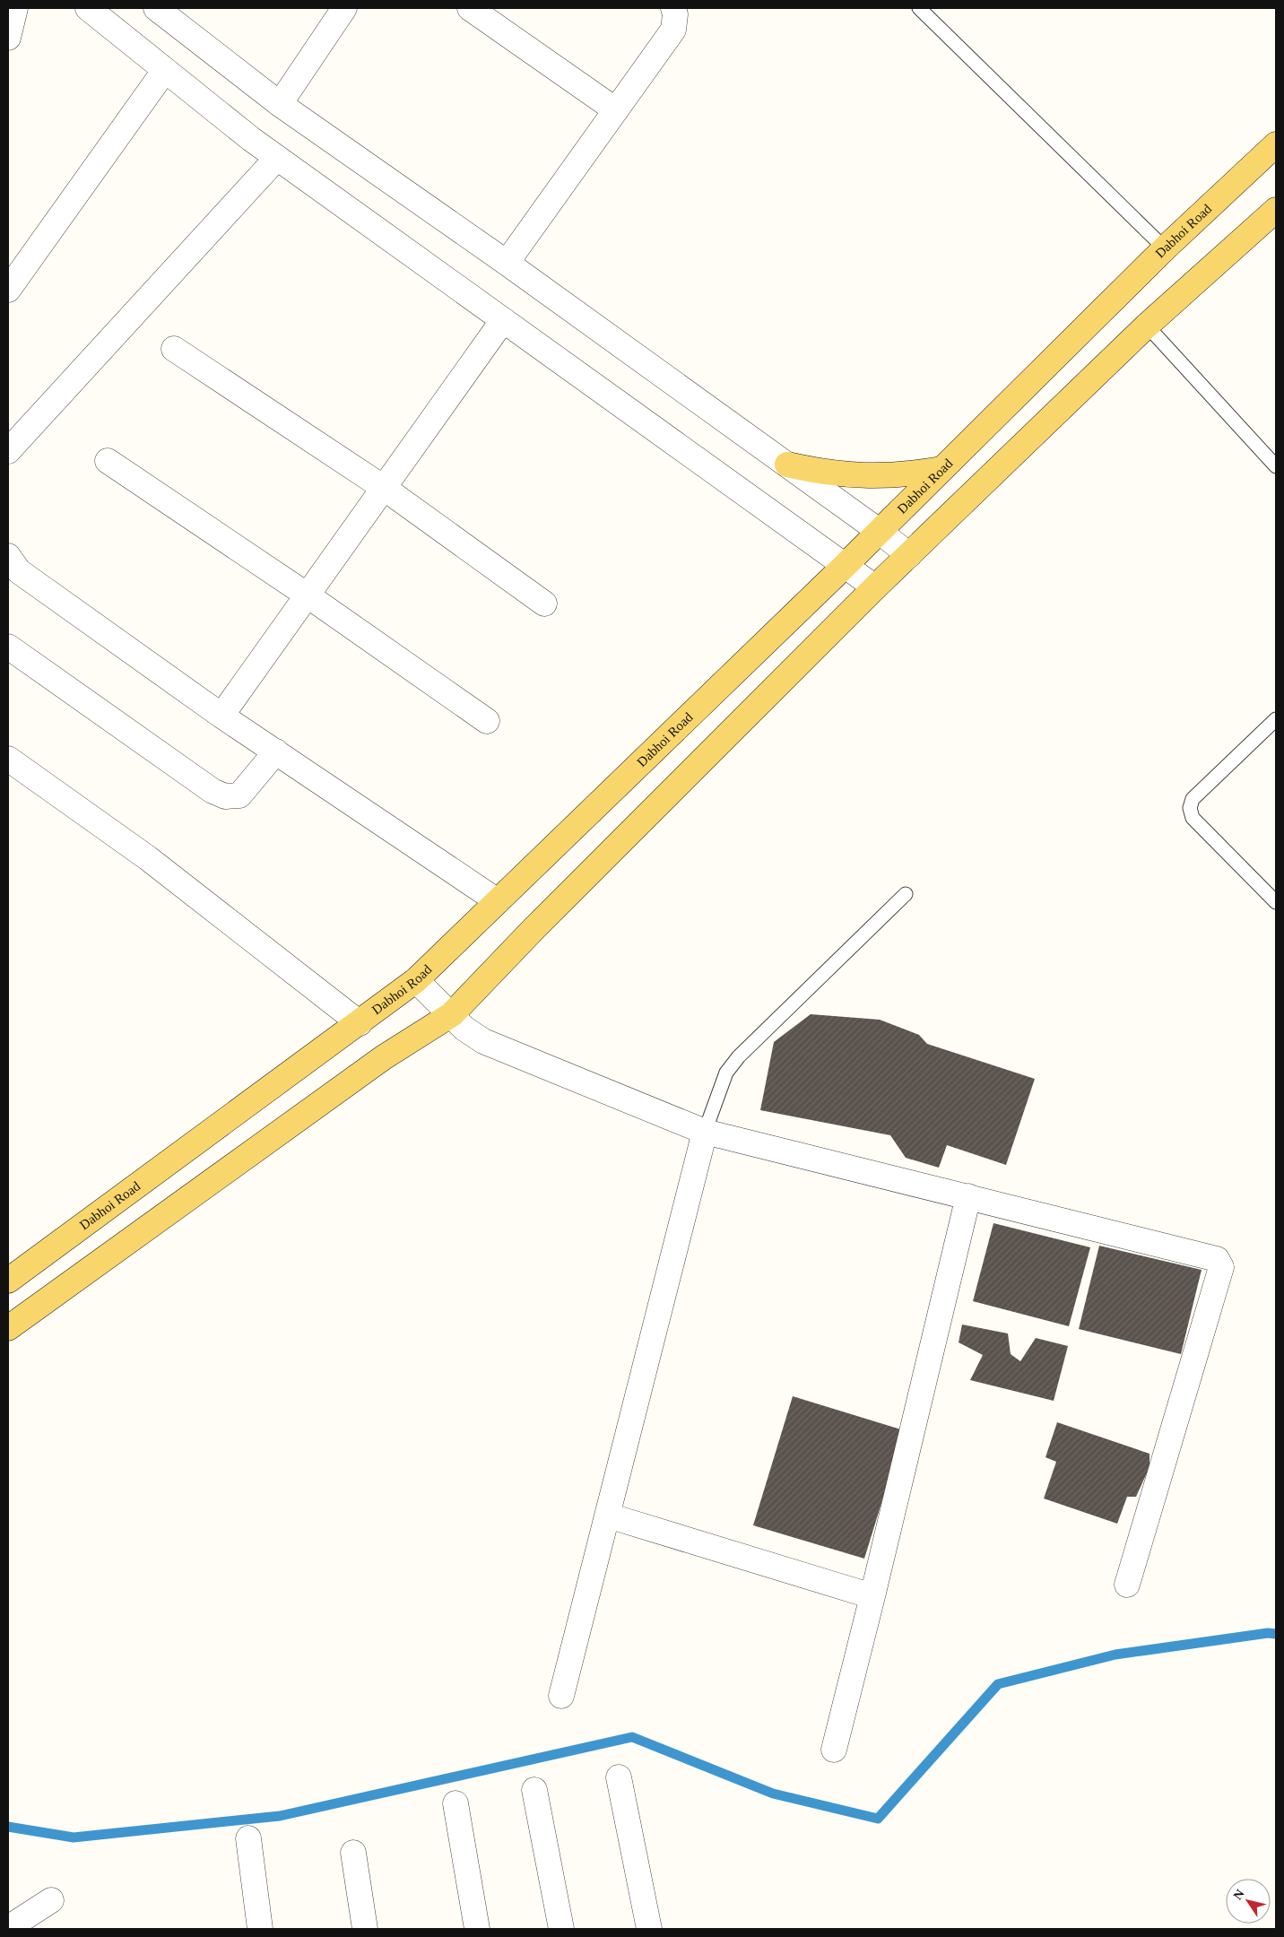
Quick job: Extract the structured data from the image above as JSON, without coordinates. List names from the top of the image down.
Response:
{
  "streets": {
    "main road": ["Dabhoi Road"]
  },
  "north": "top left"
}
